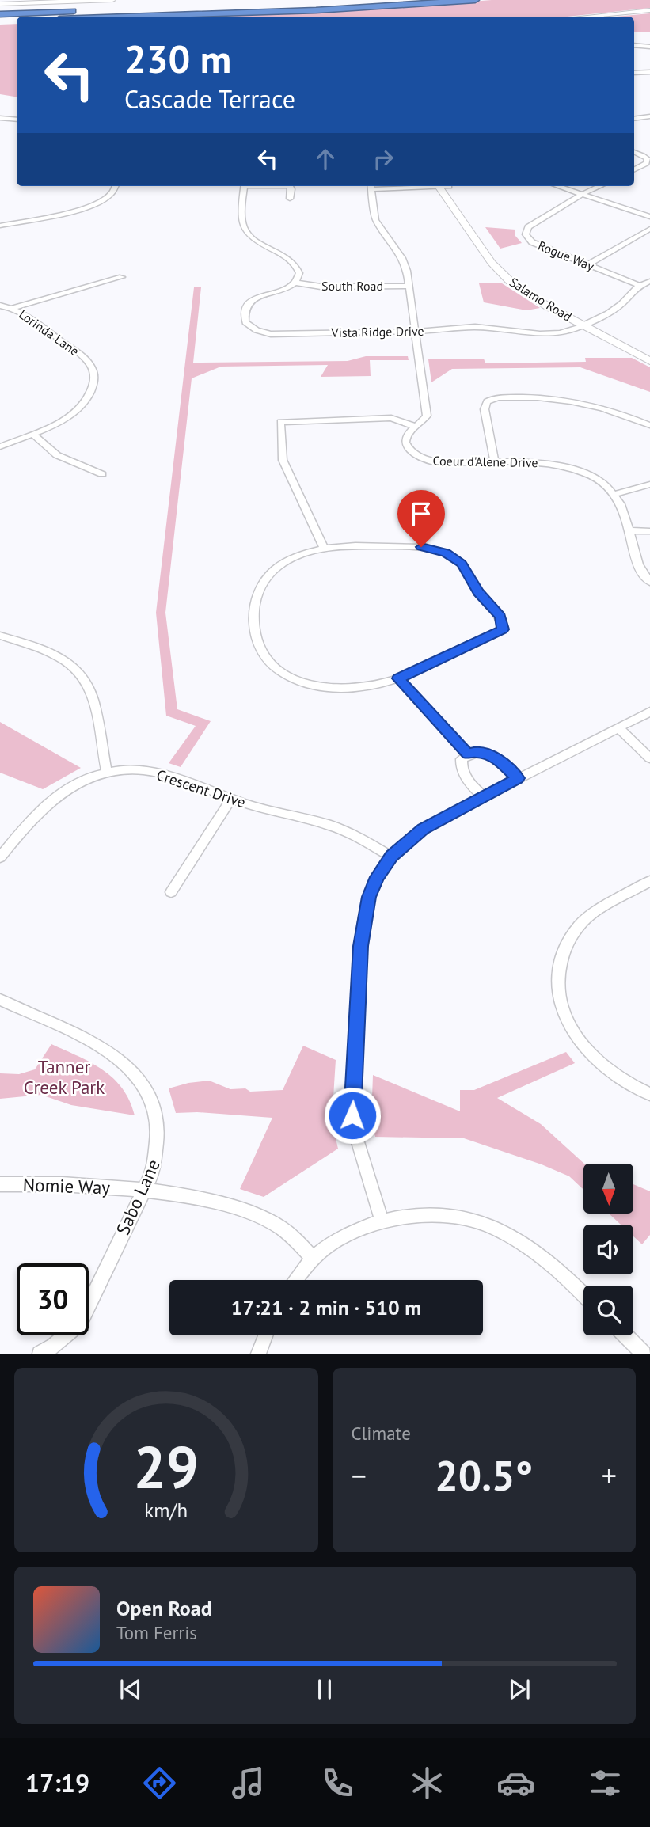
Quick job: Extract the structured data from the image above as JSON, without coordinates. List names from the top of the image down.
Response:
{
  "streets": {
    "main road": ["Salamo Road"],
    "street": [
      "Rogue Way",
      "South Road",
      "Vista Ridge Drive",
      "Lorinda Lane",
      "Coeur d'Alene Drive",
      "Crescent Drive",
      "Nomie Way",
      "Sabo Lane"
    ]
  },
  "crossings": [
    ["South Road", "Vista Ridge Drive"],
    ["South Road", "Coeur d'Alene Drive"],
    ["Salamo Road", "Vista Ridge Drive"],
    ["Vista Ridge Drive", "Coeur d'Alene Drive"],
    ["Nomie Way", "Sabo Lane"]
  ],
  "parks": ["Tanner Creek Park"],
  "north": "bottom",
  "page": {
    "turn": ["230 m", "Cascade Terrace"],
    "limit": "30",
    "trip": "17:21 · 2 min · 510 m",
    "tile": "Climate",
    "heat": ["−", "20.5°", "+"],
    "song": ["Open Road", "Tom Ferris"],
    "tabs": "17:19",
    "gauge": ["29", "km/h"]
  }
}
